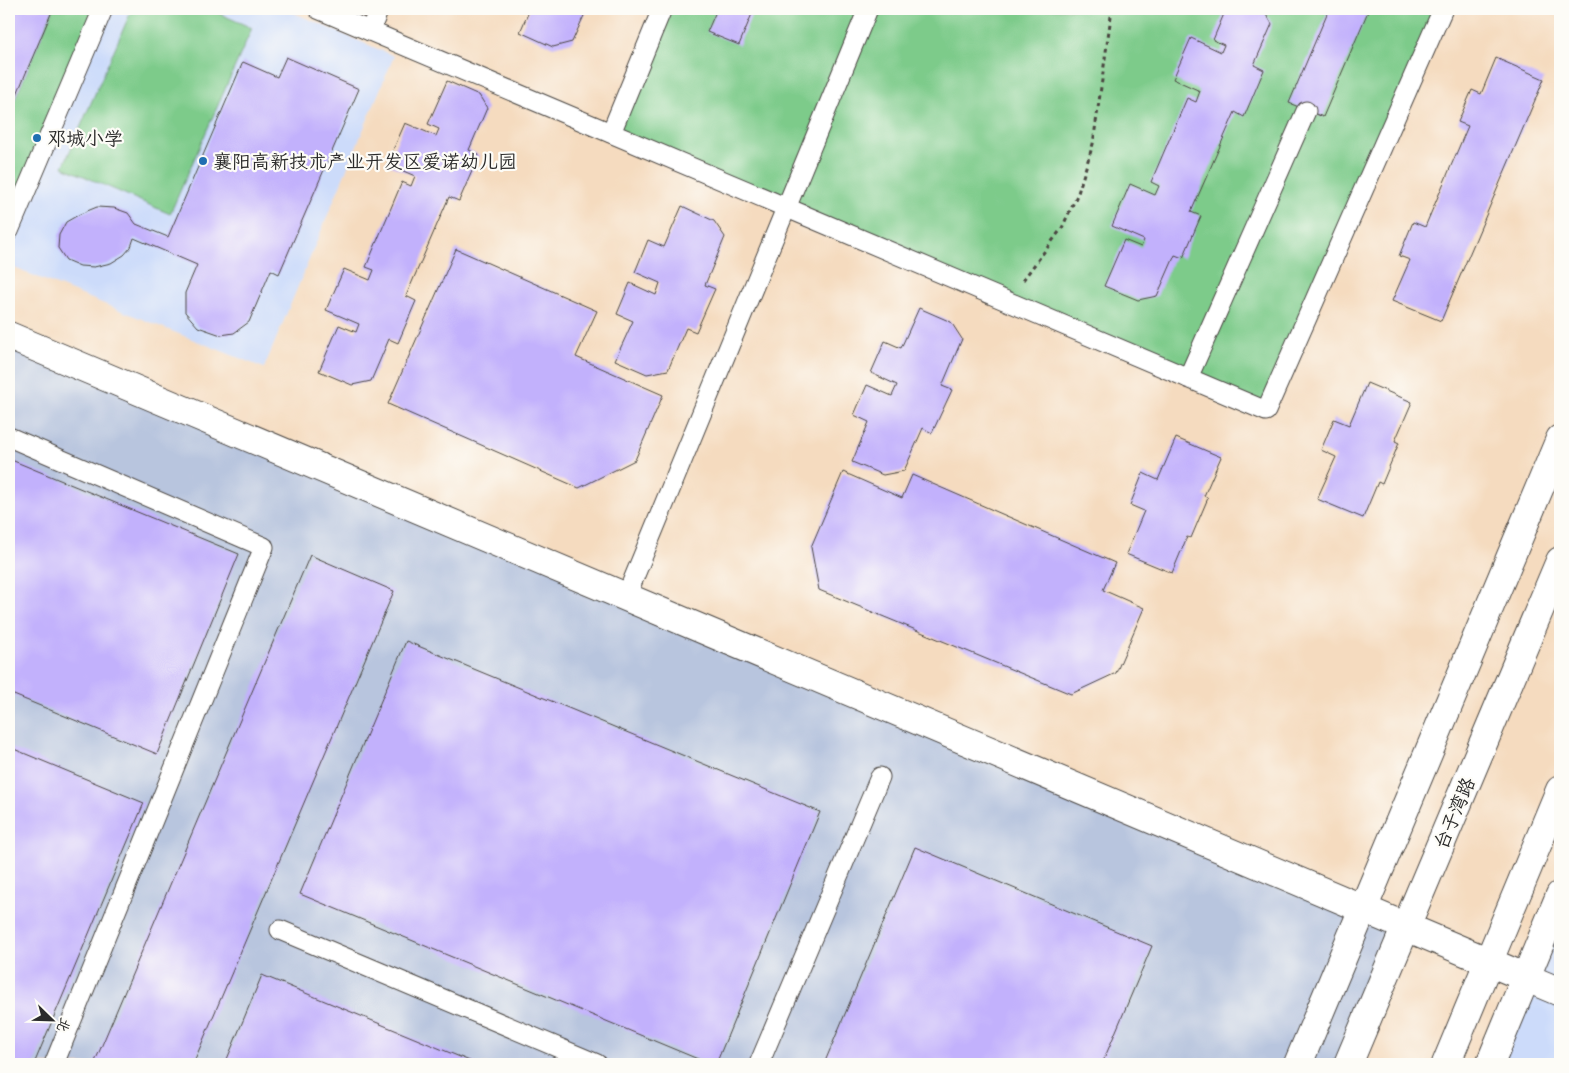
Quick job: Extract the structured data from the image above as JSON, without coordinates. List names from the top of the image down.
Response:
{
  "streets": {
    "street": ["台子湾路"]
  },
  "places": ["邓城小学", "襄阳高新技术产业开发区爱诺幼儿园"],
  "north": "bottom right"
}
